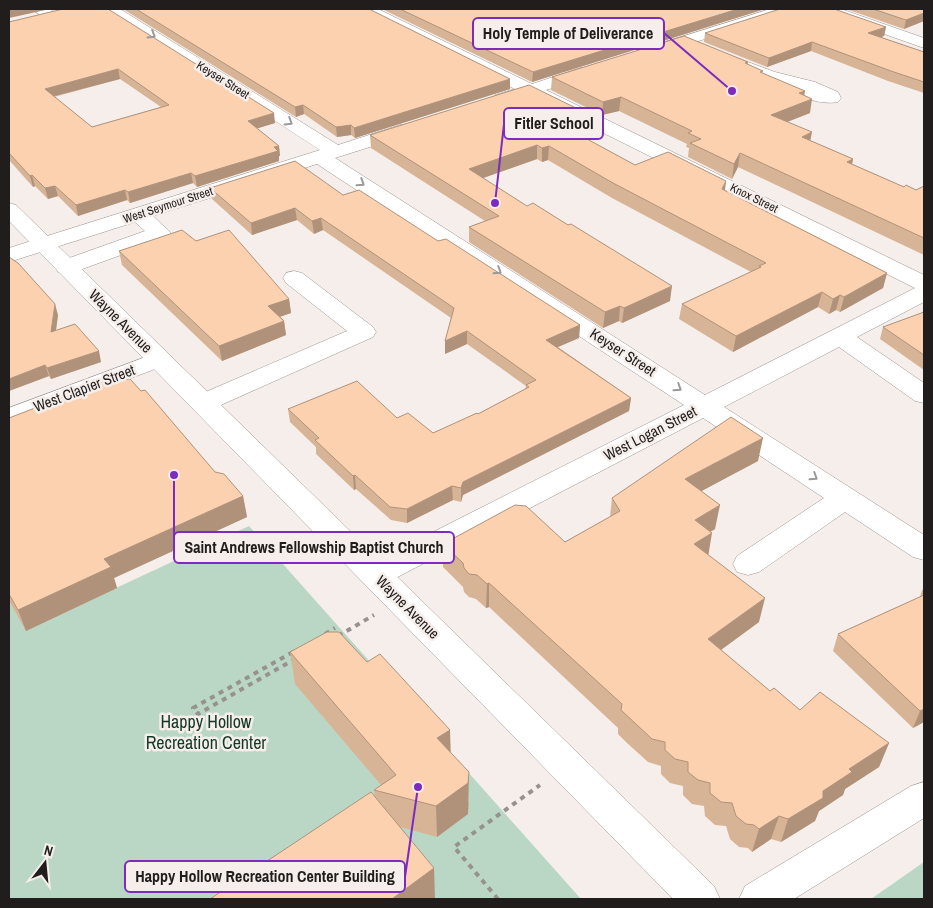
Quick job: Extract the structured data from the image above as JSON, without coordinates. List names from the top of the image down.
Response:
{
  "streets": {
    "street": [
      "Keyser Street",
      "Knox Street",
      "West Seymour Street",
      "Wayne Avenue",
      "West Clapier Street",
      "West Logan Street"
    ]
  },
  "crossings": [
    ["Keyser Street", "West Seymour Street"],
    ["Keyser Street", "West Logan Street"],
    ["West Seymour Street", "Wayne Avenue"],
    ["Wayne Avenue", "West Clapier Street"],
    ["Wayne Avenue", "West Logan Street"]
  ],
  "one_way": ["Keyser Street"],
  "parks": ["Happy Hollow Recreation Center"],
  "places": [
    "Holy Temple of Deliverance",
    "Fitler School",
    "Saint Andrews Fellowship Baptist Church",
    "Happy Hollow Recreation Center Building"
  ],
  "north": "top"
}
